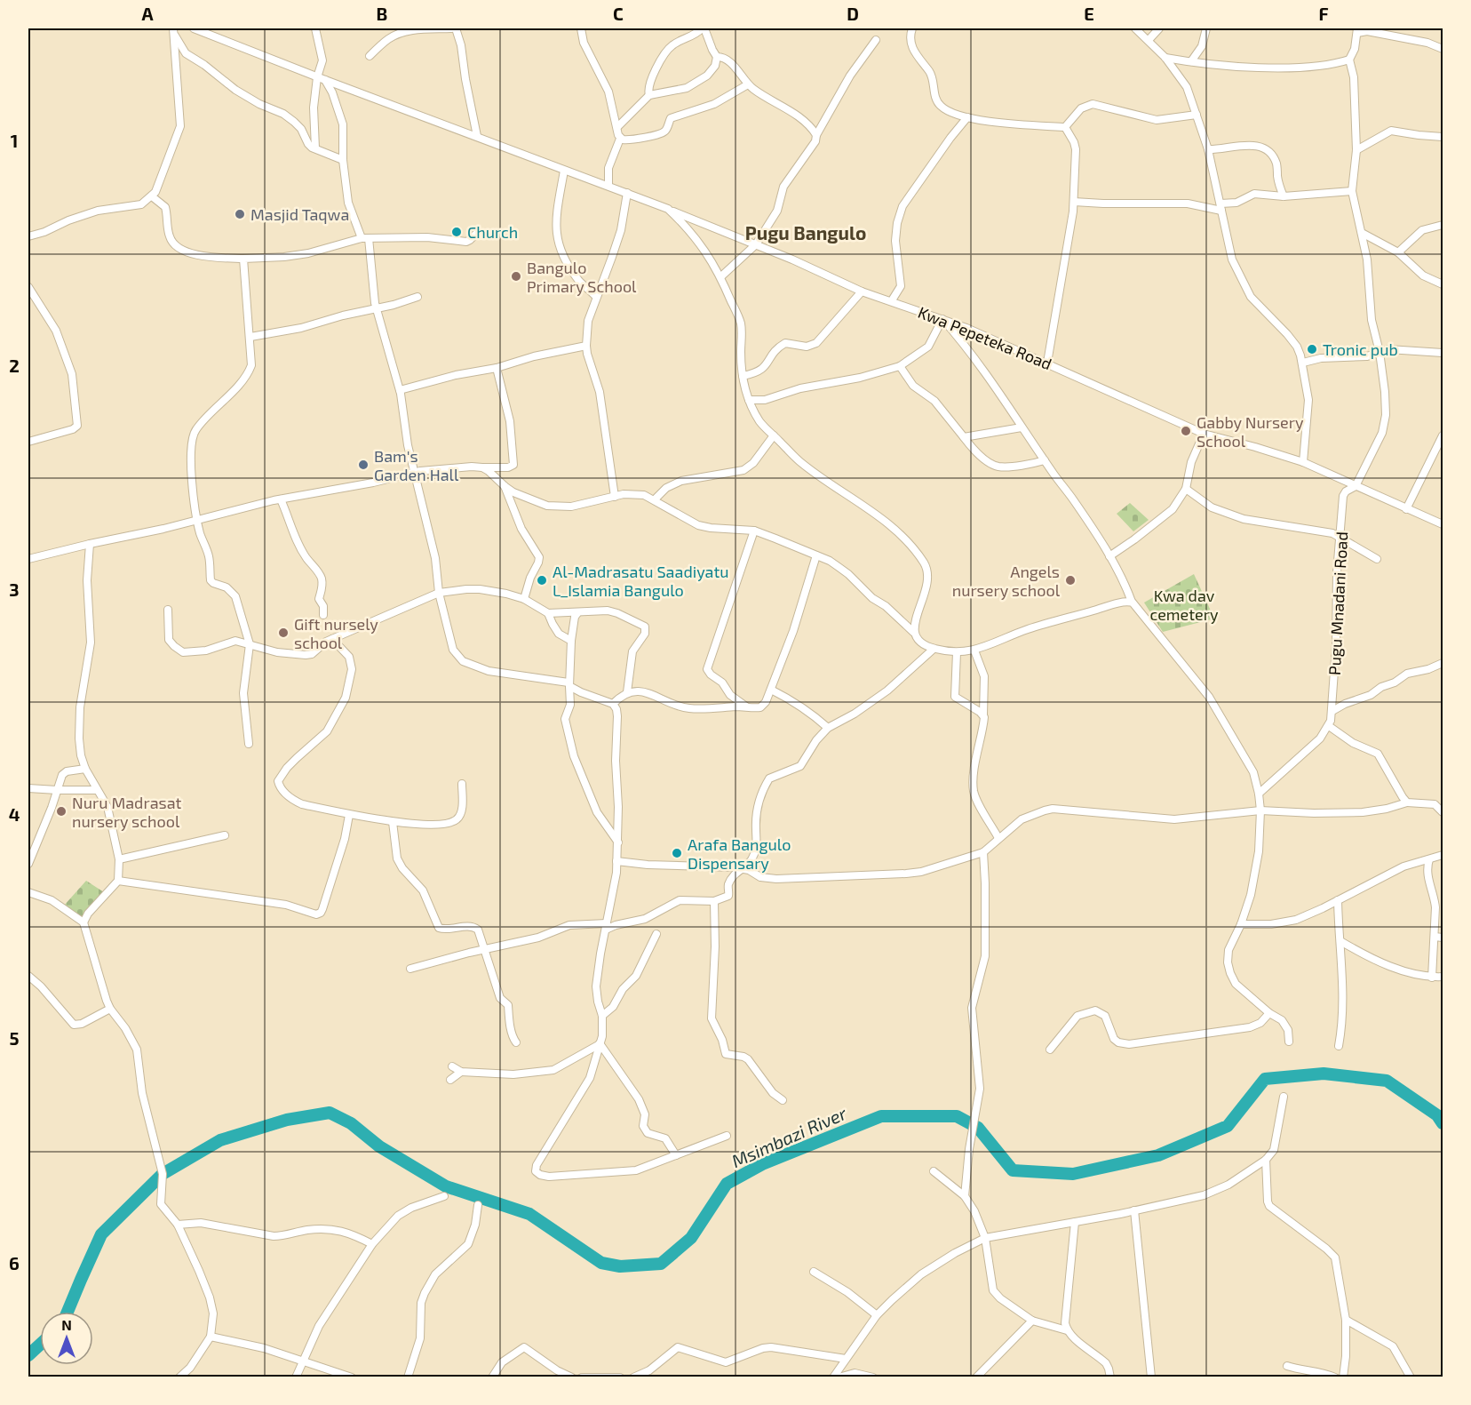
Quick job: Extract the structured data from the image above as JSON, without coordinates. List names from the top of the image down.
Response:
{
  "streets": {
    "street": ["Kwa Pepeteka Road", "Pugu Mnadani Road"]
  },
  "crossings": [
    ["Kwa Pepeteka Road", "Pugu Mnadani Road"]
  ],
  "districts": ["Pugu Bangulo"],
  "water": ["Msimbazi River"],
  "parks": ["Kwa dav cemetery"],
  "places": [
    "Masjid Taqwa",
    "Church",
    "Bangulo Primary School",
    "Tronic pub",
    "Gabby Nursery School",
    "Bam's Garden Hall",
    "Al-Madrasatu Saadiyatu L_Islamia Bangulo",
    "Angels nursery school",
    "Gift nursely school",
    "Nuru Madrasat nursery school",
    "Arafa Bangulo Dispensary"
  ],
  "north": "top",
  "grid": {
    "columns": [
      "A",
      "B",
      "C",
      "D",
      "E",
      "F"
    ],
    "rows": [
      "1",
      "2",
      "3",
      "4",
      "5",
      "6"
    ]
  }
}
